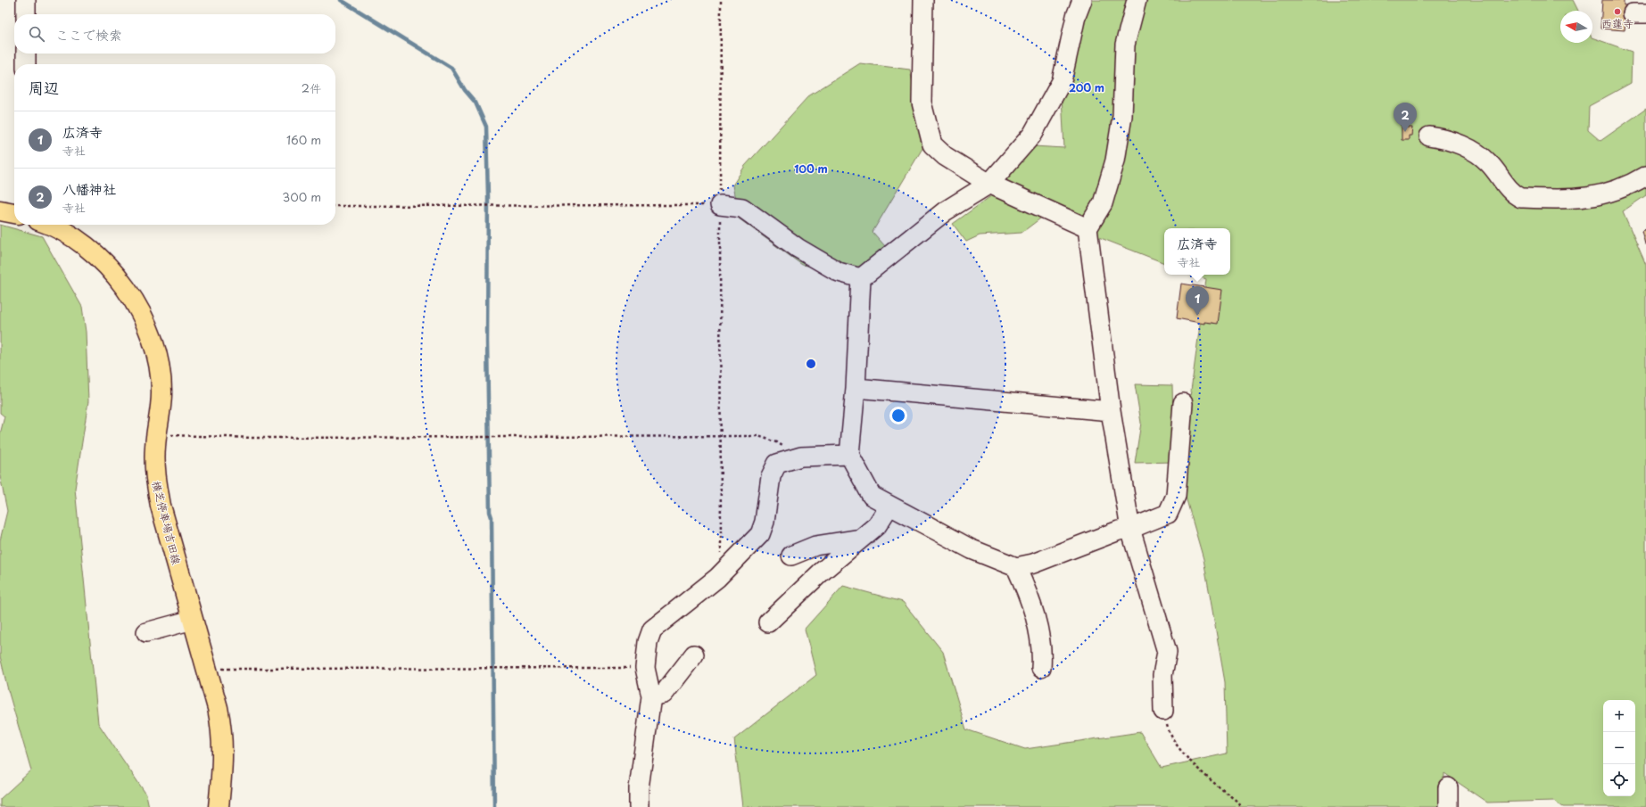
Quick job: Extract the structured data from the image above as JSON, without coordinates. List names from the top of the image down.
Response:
{
  "streets": {
    "main road": ["横芝停車場吉田線"]
  },
  "places": ["西蓮寺"],
  "north": "left",
  "page": {
    "search": "ここで検索",
    "heading": ["周辺", "2件"],
    "pins": ["2", "1"],
    "list": [
      {
        "mark": "1",
        "name": "広済寺",
        "note": "寺社",
        "value": "160 m"
      },
      {
        "mark": "2",
        "name": "八幡神社",
        "note": "寺社",
        "value": "300 m"
      }
    ],
    "popup": ["広済寺", "寺社"],
    "map_buttons": ["+", "−"]
  },
  "rings": ["200 m", "100 m"]
}
